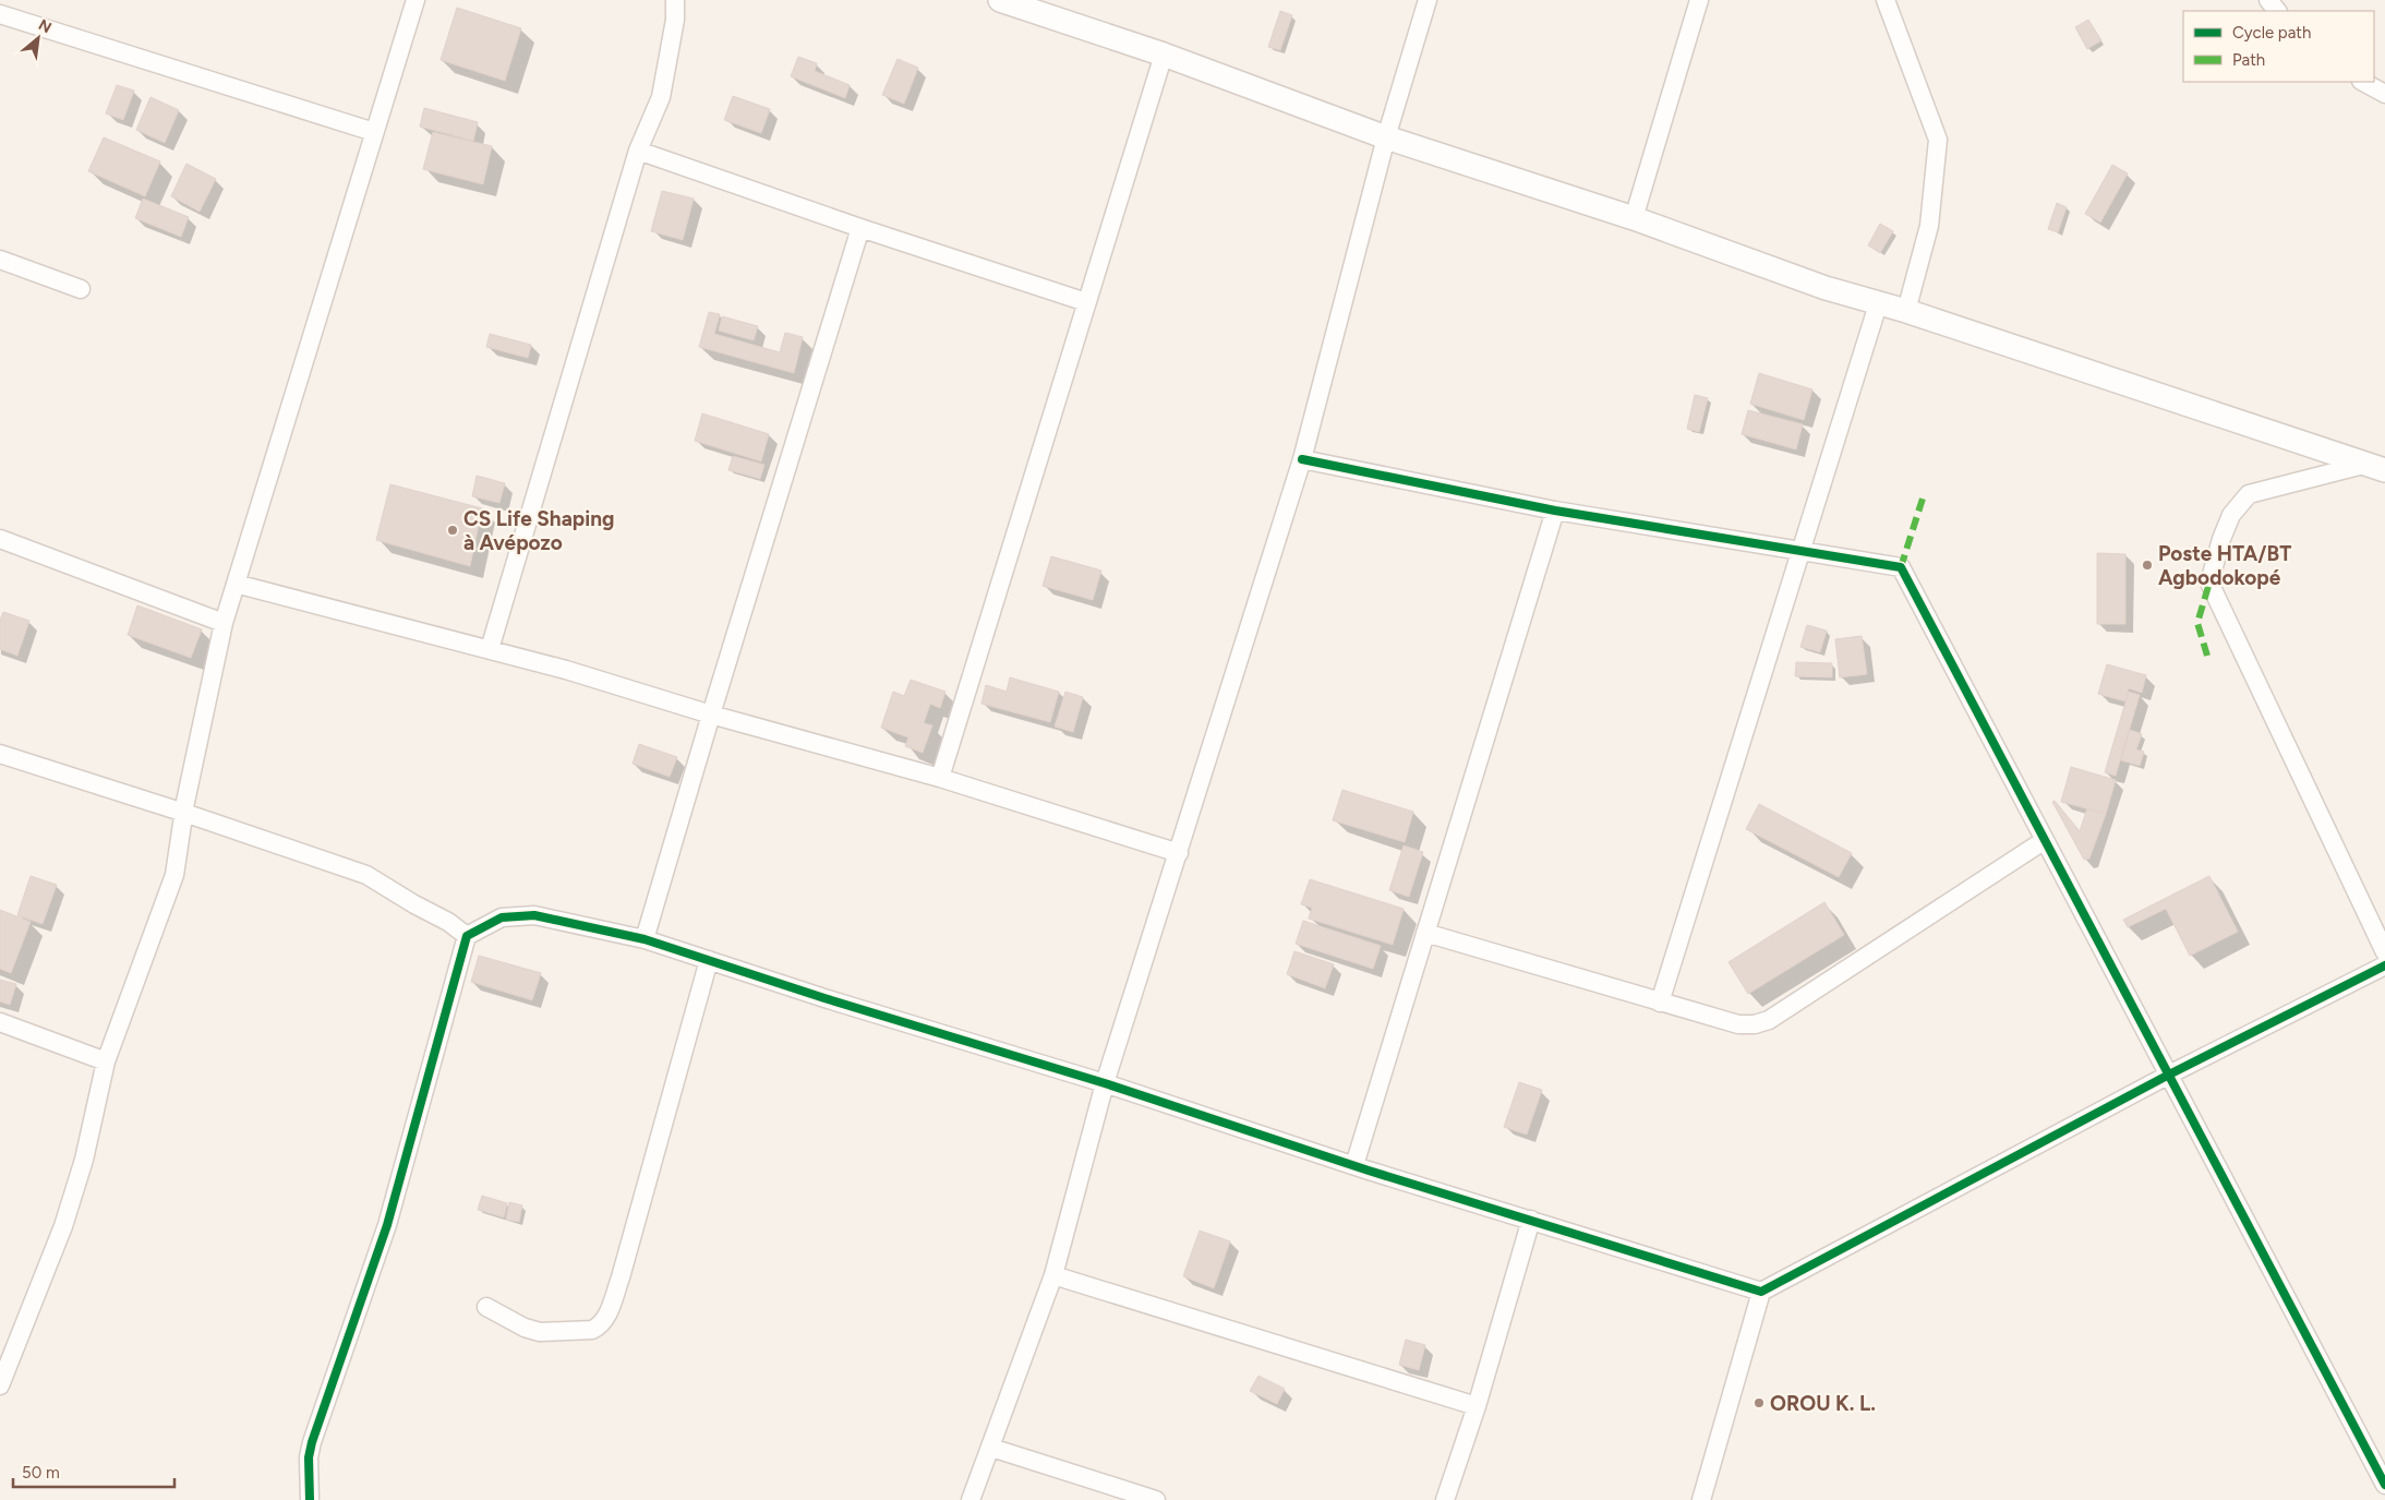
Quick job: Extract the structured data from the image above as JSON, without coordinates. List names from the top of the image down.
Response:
{
  "places": ["CS Life Shaping à Avépozo", "Poste HTA/BT Agbodokopé", "OROU K. L."],
  "legend": ["Cycle path", "Path"],
  "scale_bar": "50 m",
  "north": "top right"
}
